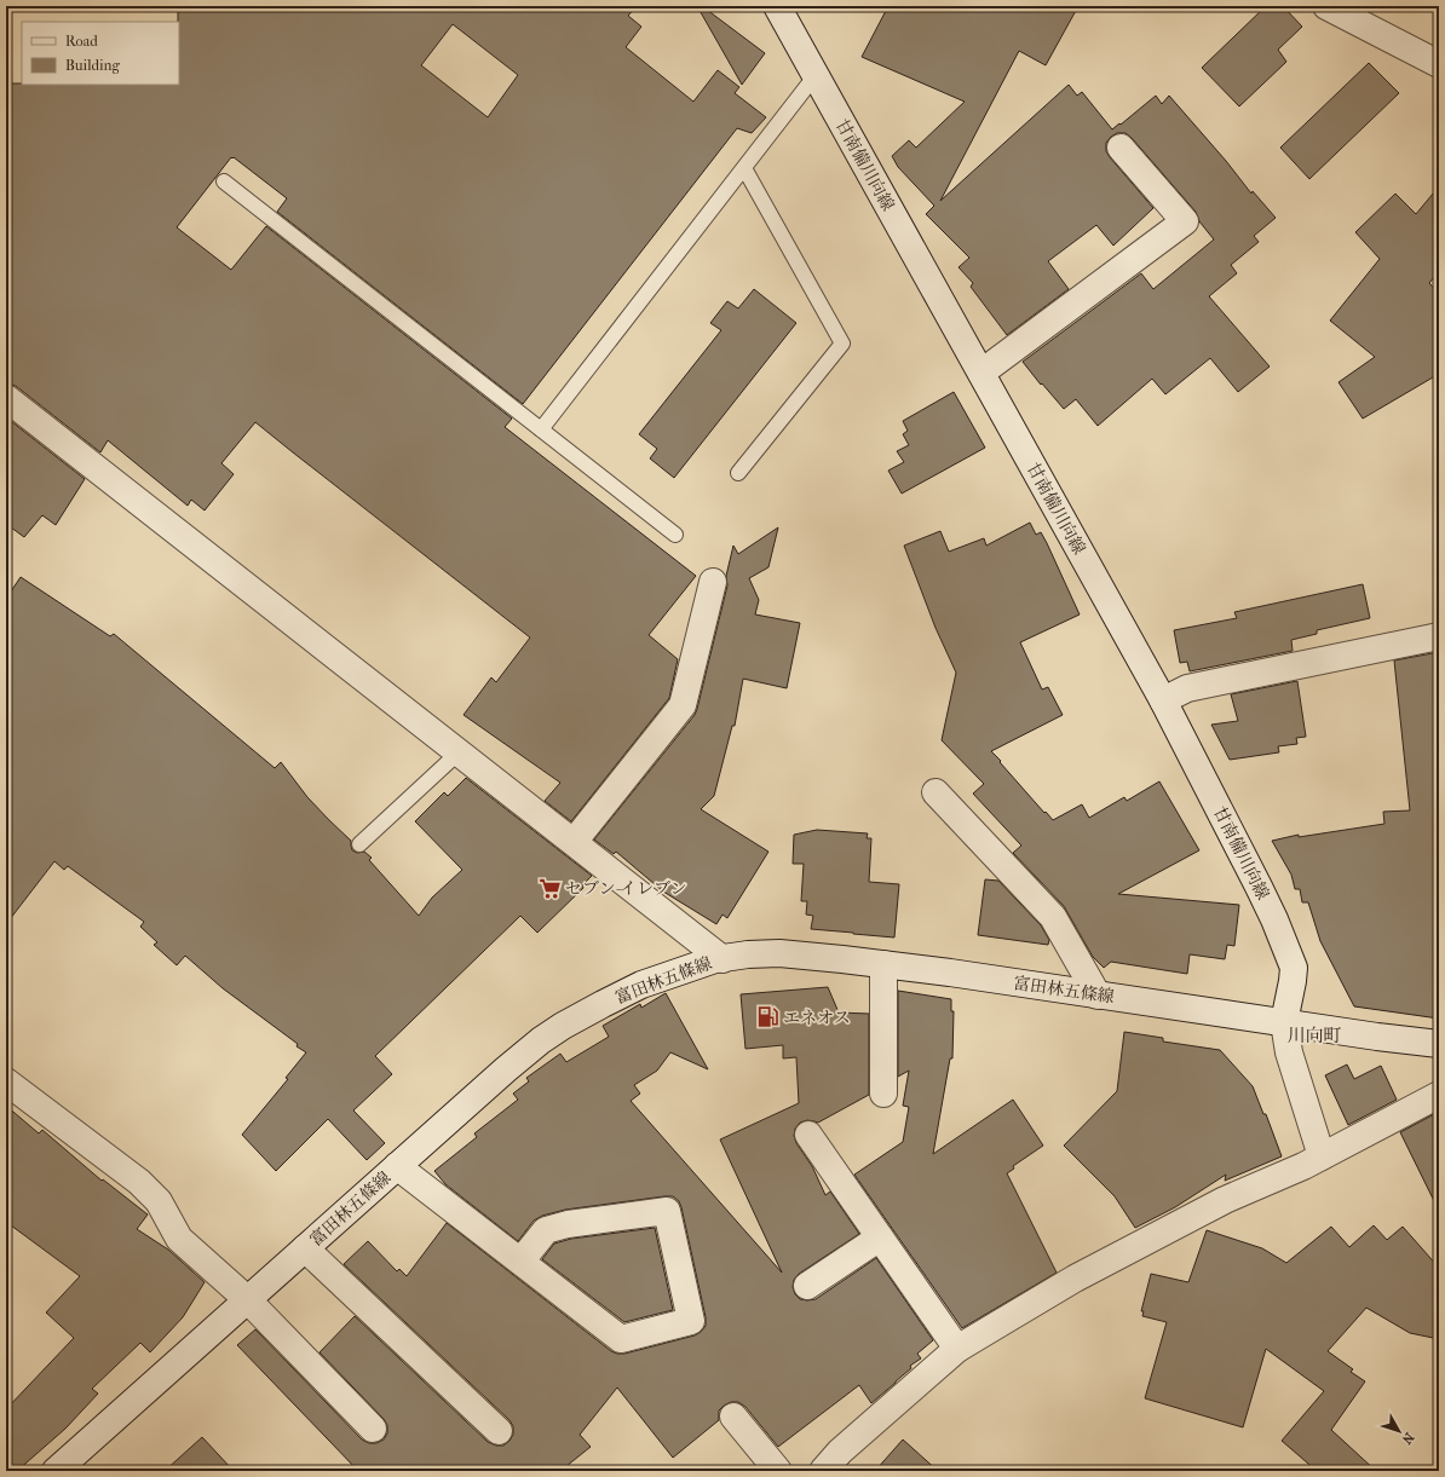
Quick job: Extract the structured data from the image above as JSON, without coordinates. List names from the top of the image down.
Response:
{
  "streets": {
    "street": ["甘南備川向線", "富田林五條線"]
  },
  "crossings": [
    ["甘南備川向線", "富田林五條線"]
  ],
  "districts": ["川向町"],
  "places": {
    "supermarket": ["セブン-イレブン"],
    "fuel station": ["エネオス"]
  },
  "legend": ["Road", "Building"],
  "north": "bottom right"
}
